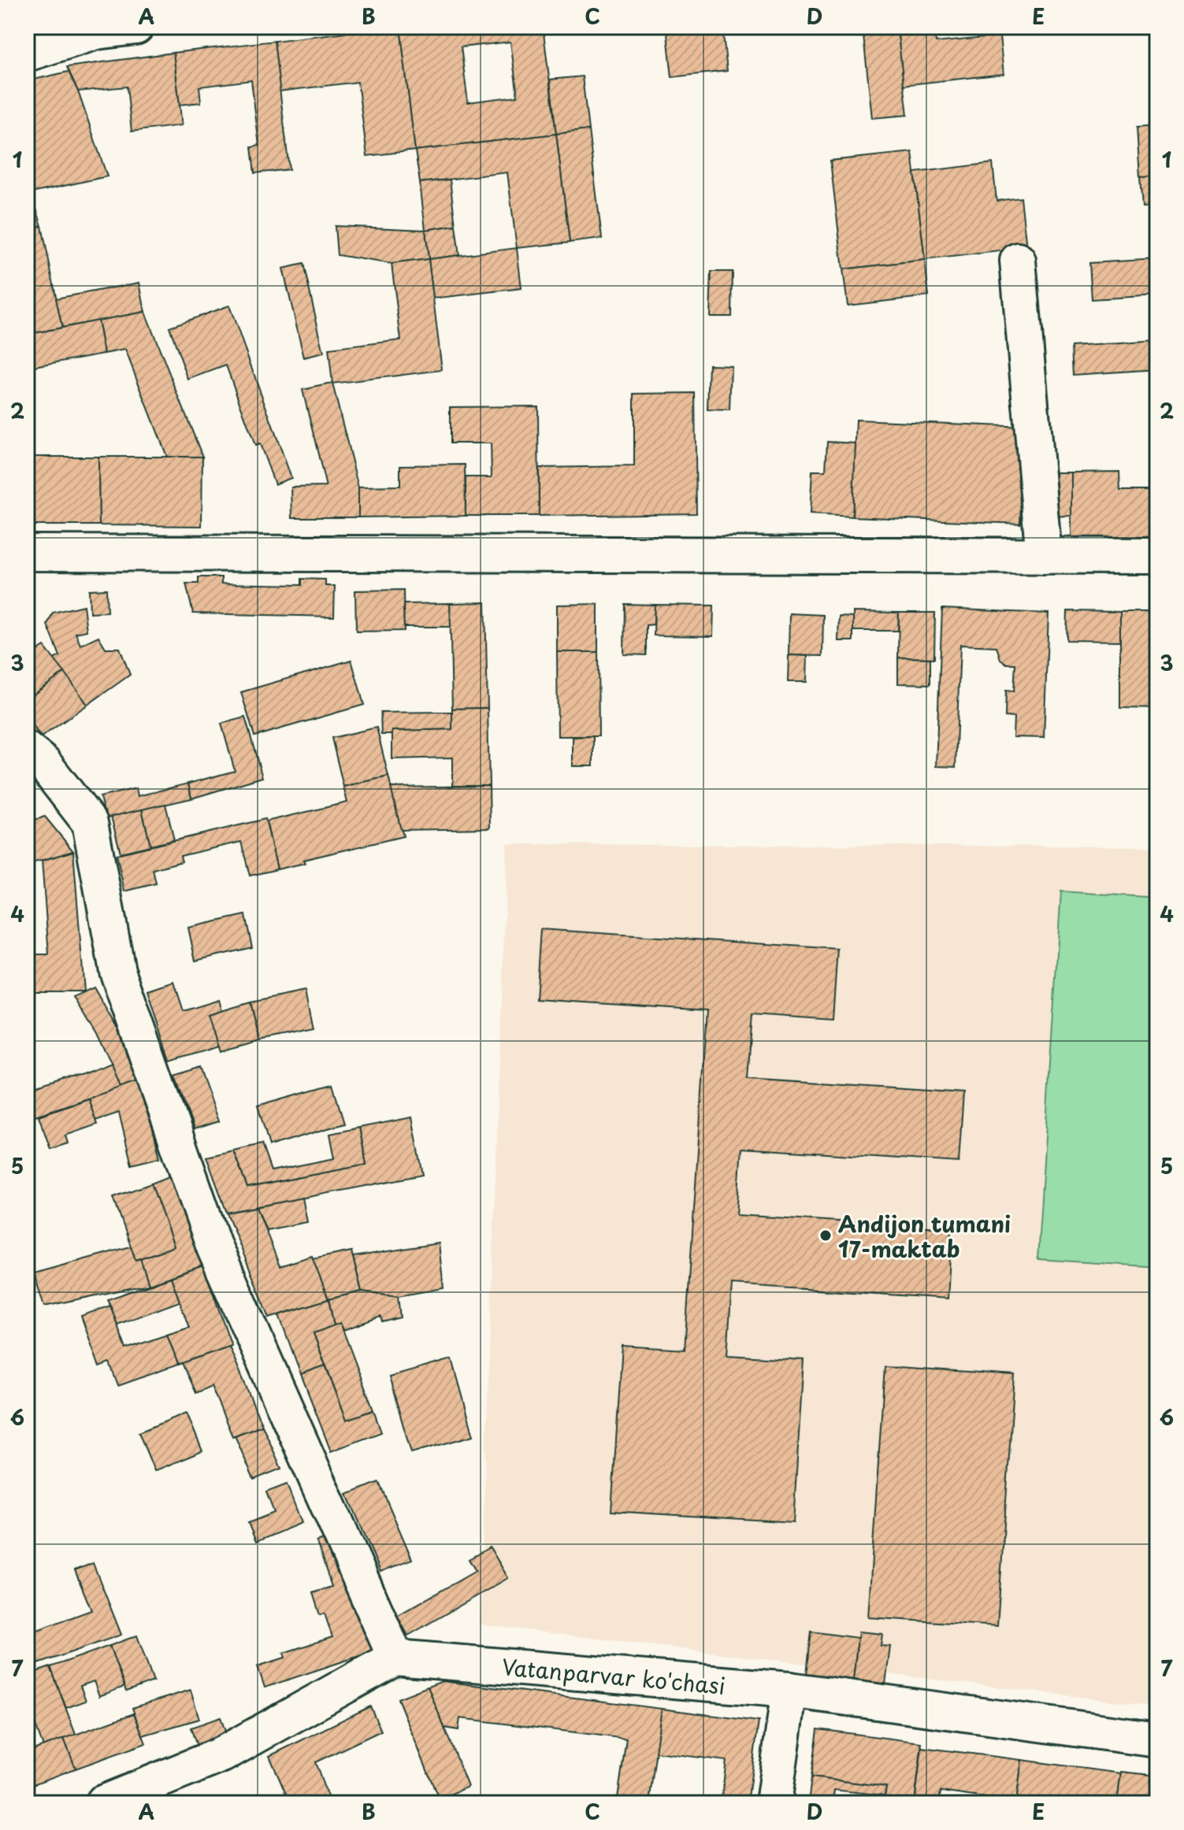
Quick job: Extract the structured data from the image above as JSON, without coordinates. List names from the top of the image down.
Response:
{
  "streets": {
    "street": ["Vatanparvar ko'chasi"]
  },
  "places": ["Andijon tumani 17-maktab"],
  "grid": {
    "columns": [
      "A",
      "B",
      "C",
      "D",
      "E"
    ],
    "rows": [
      "1",
      "2",
      "3",
      "4",
      "5",
      "6",
      "7"
    ]
  }
}
